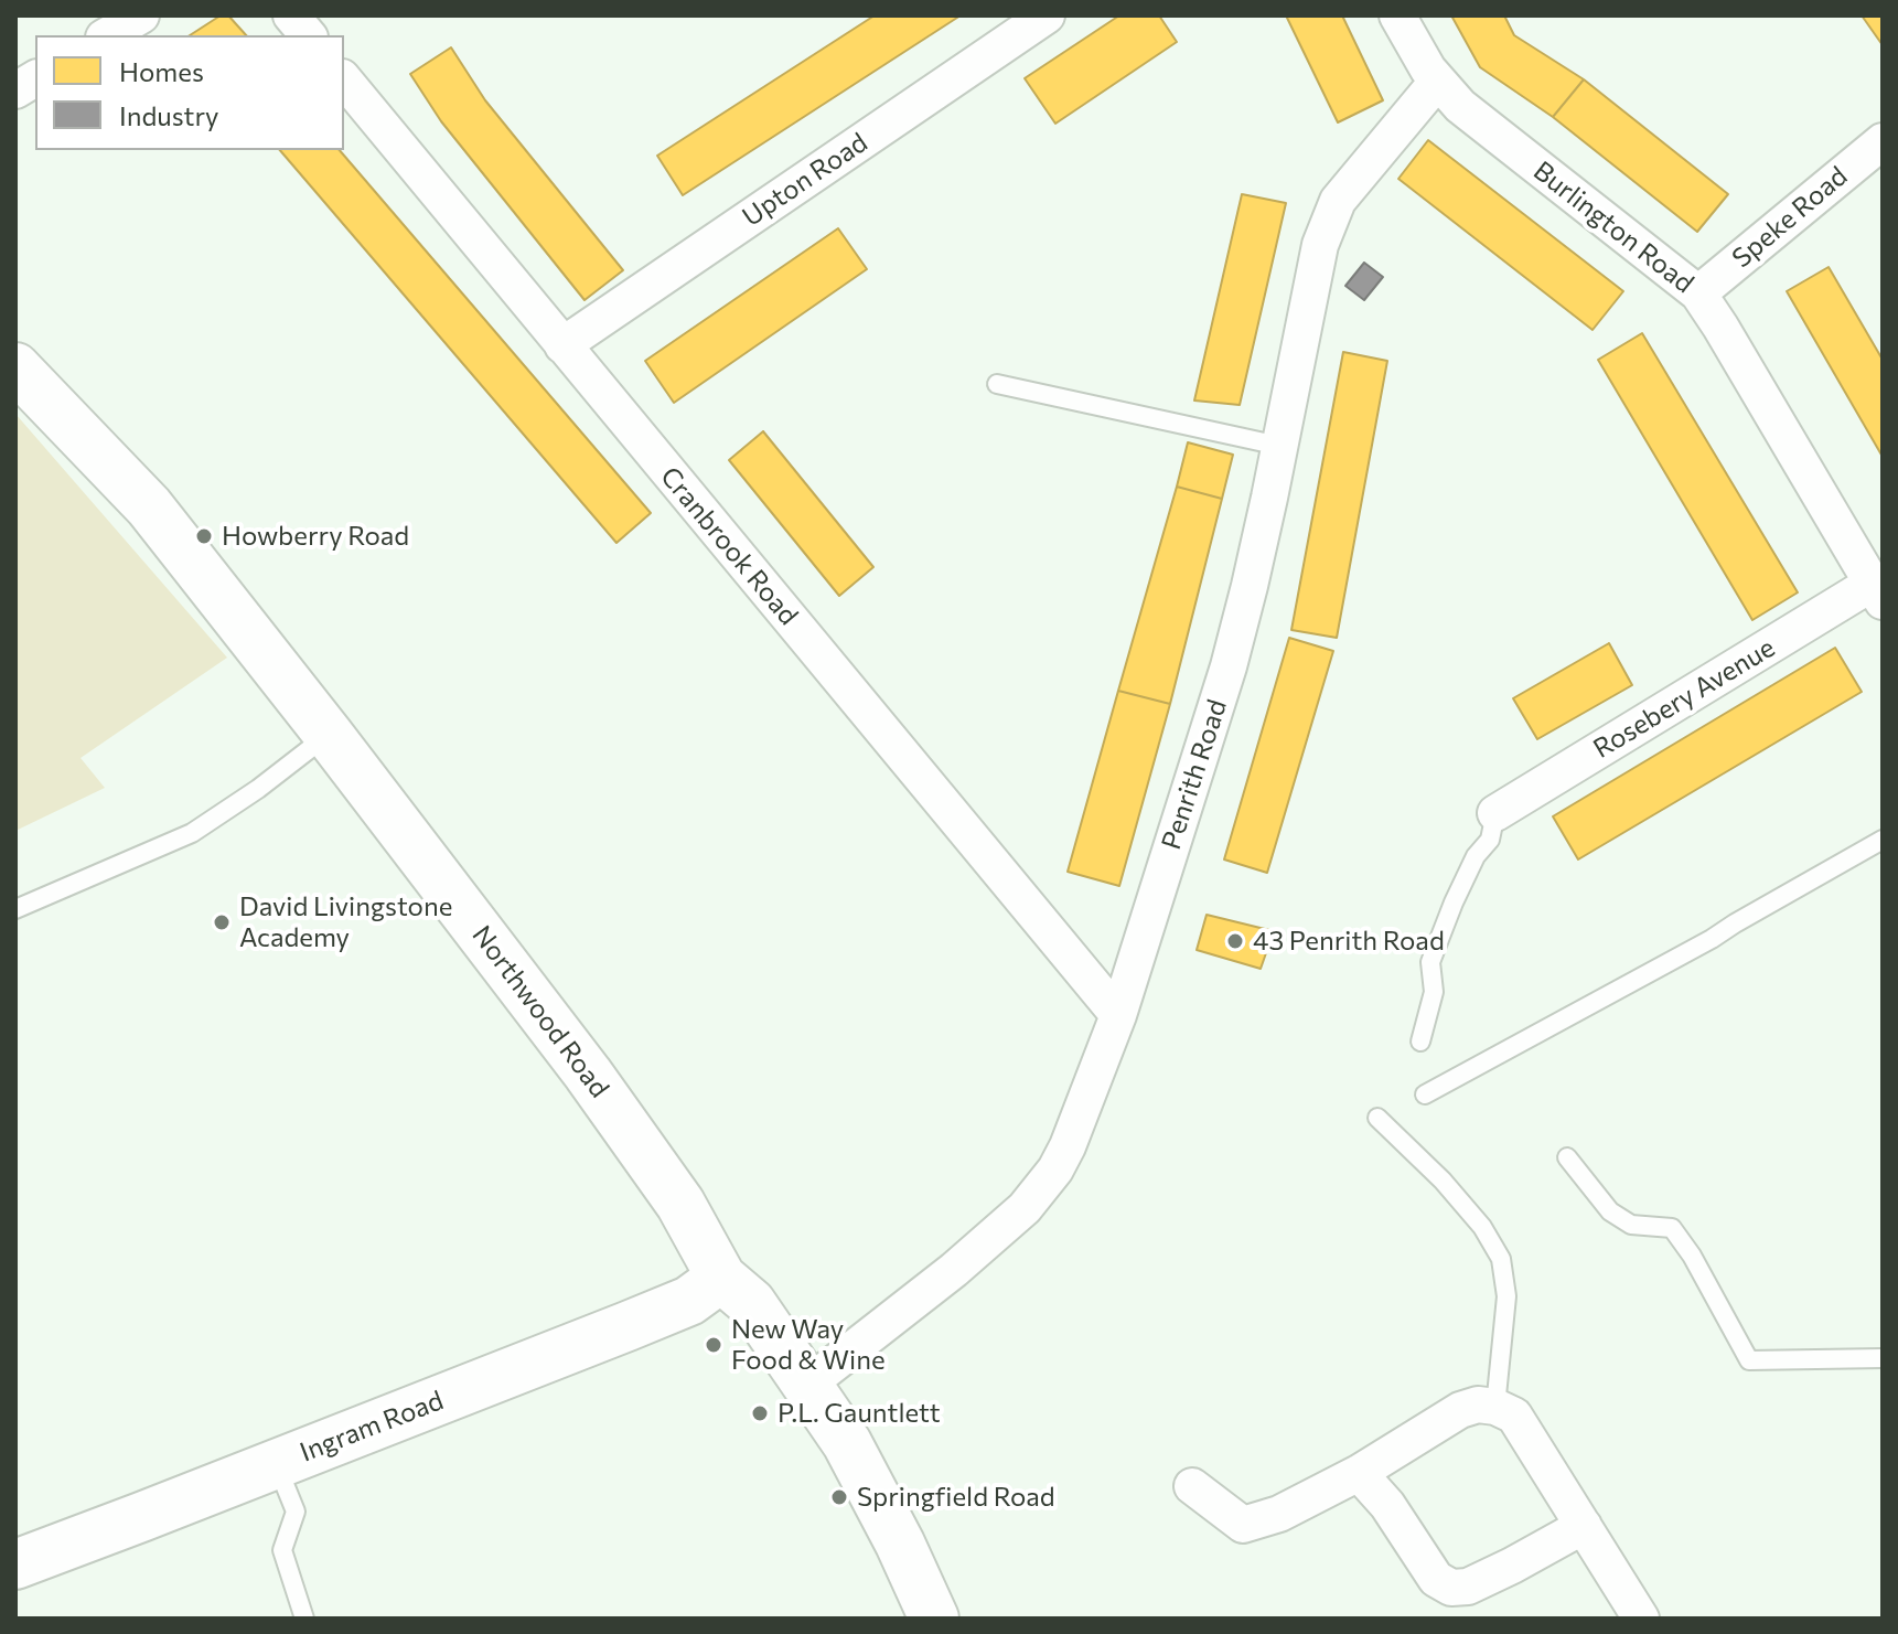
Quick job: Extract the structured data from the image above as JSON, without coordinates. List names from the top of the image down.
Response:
{
  "streets": {
    "street": [
      "Upton Road",
      "Speke Road",
      "Burlington Road",
      "Cranbrook Road",
      "Rosebery Avenue",
      "Penrith Road",
      "Northwood Road",
      "Ingram Road"
    ]
  },
  "crossings": [
    ["Upton Road", "Cranbrook Road"],
    ["Speke Road", "Burlington Road"],
    ["Burlington Road", "Rosebery Avenue"],
    ["Burlington Road", "Penrith Road"],
    ["Cranbrook Road", "Penrith Road"],
    ["Penrith Road", "Northwood Road"],
    ["Northwood Road", "Ingram Road"]
  ],
  "places": [
    "Howberry Road",
    "David Livingstone Academy",
    "43 Penrith Road",
    "New Way Food & Wine",
    "P.L. Gauntlett",
    "Springfield Road"
  ],
  "legend": ["Homes", "Industry"]
}
